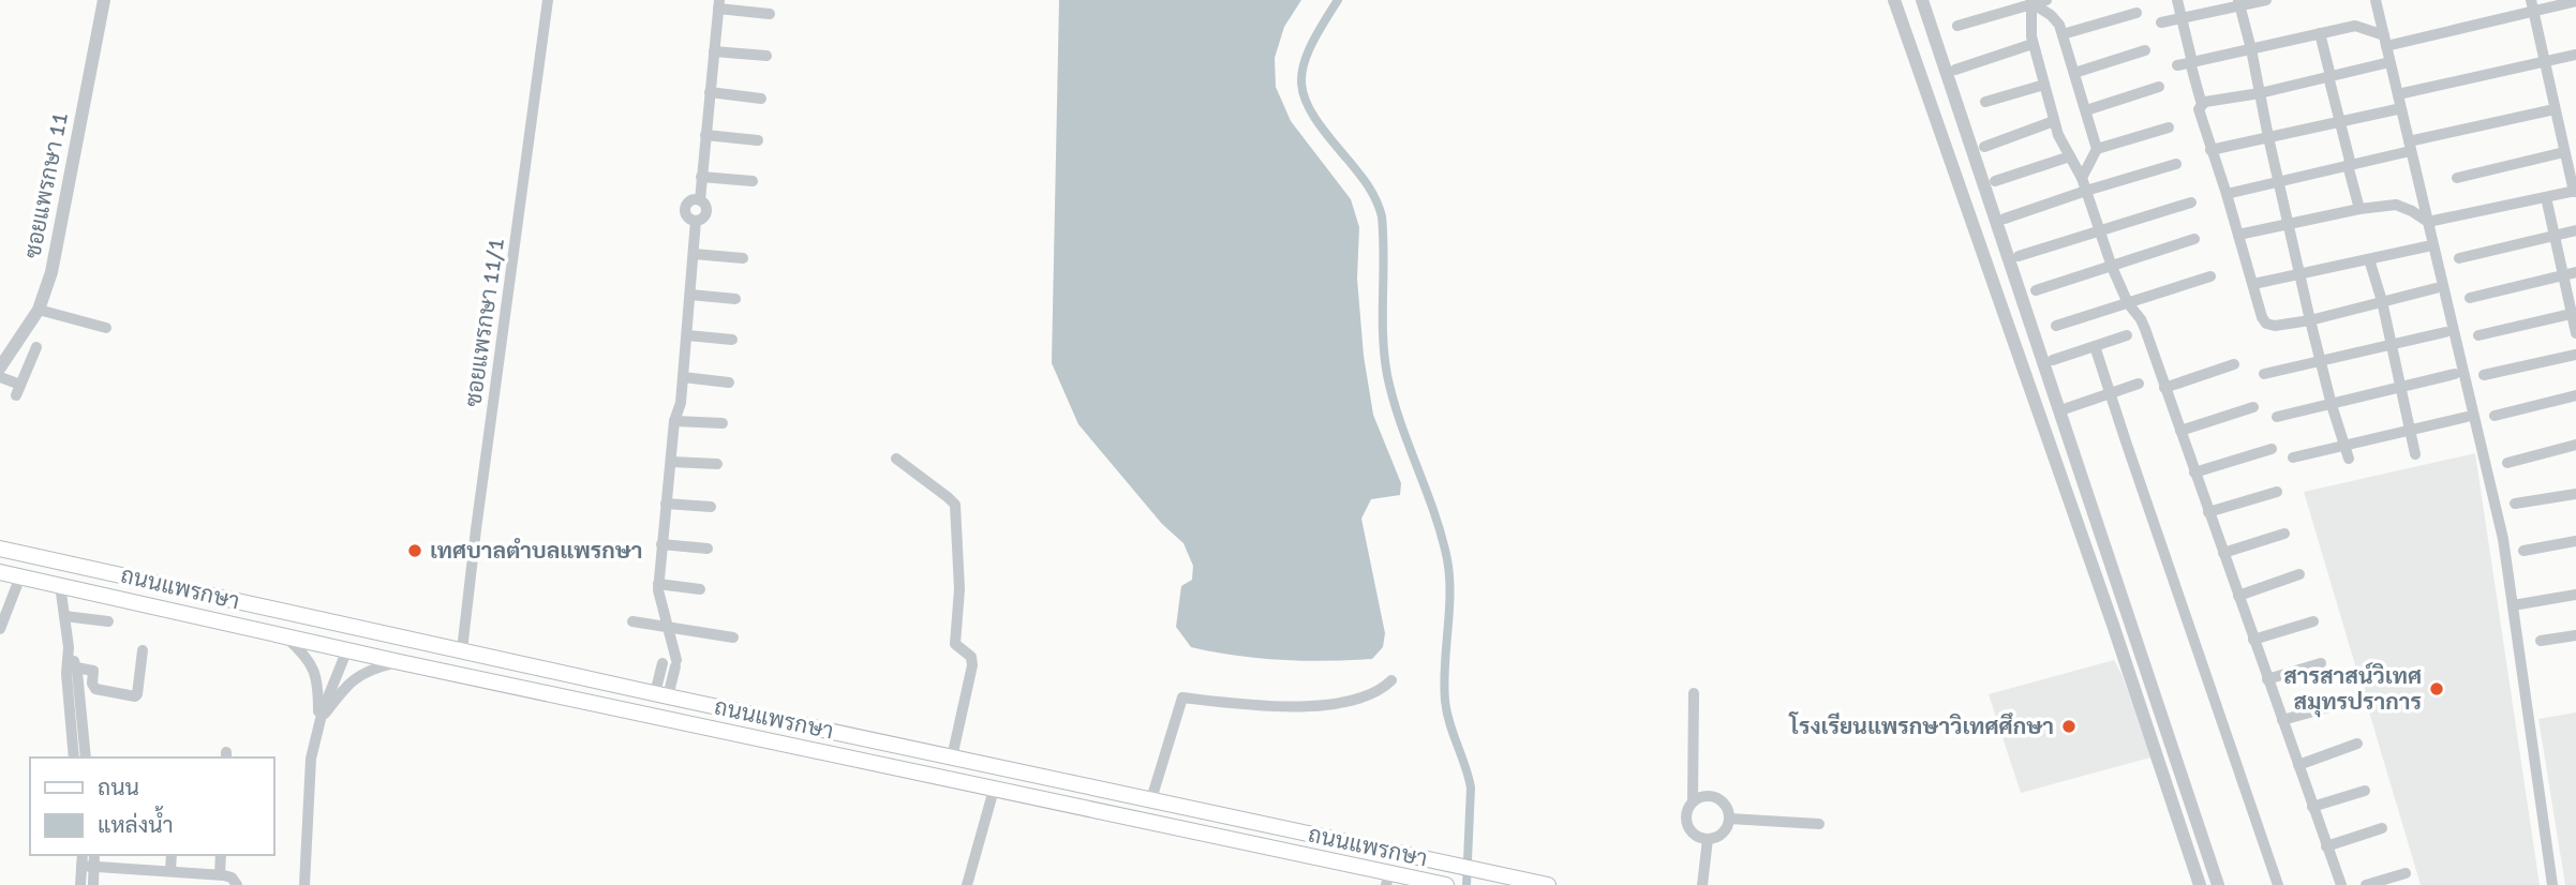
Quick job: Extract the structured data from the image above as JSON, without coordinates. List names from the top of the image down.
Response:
{
  "streets": {
    "main road": ["ถนนแพรกษา"],
    "street": ["ซอยแพรกษา 11", "ซอยแพรกษา 11/1"]
  },
  "crossings": [
    ["ซอยแพรกษา 11/1", "ถนนแพรกษา"]
  ],
  "places": ["เทศบาลตำบลแพรกษา", "สารสาสน์วิเทศ สมุทรปราการ", "โรงเรียนแพรกษาวิเทศศึกษา"],
  "legend": ["ถนน", "แหล่งน้ำ"]
}
